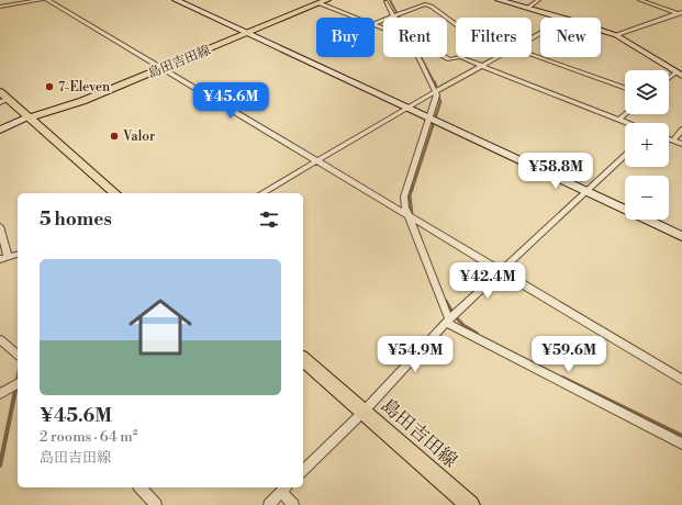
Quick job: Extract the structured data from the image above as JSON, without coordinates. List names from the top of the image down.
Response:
{
  "streets": {
    "main road": ["島田吉田線"]
  },
  "places": ["7-Eleven", "Valor"],
  "page": {
    "chip": [
      "Buy",
      "Rent",
      "Filters",
      "New"
    ],
    "map_buttons": ["+", "−"],
    "price": [
      "¥45.6M",
      "¥58.8M",
      "¥42.4M",
      "¥54.9M",
      "¥59.6M"
    ],
    "heading": "5 homes",
    "list": [
      {
        "name": "¥45.6M",
        "note": "2 rooms · 64 m² · 島田吉田線"
      }
    ]
  }
}
